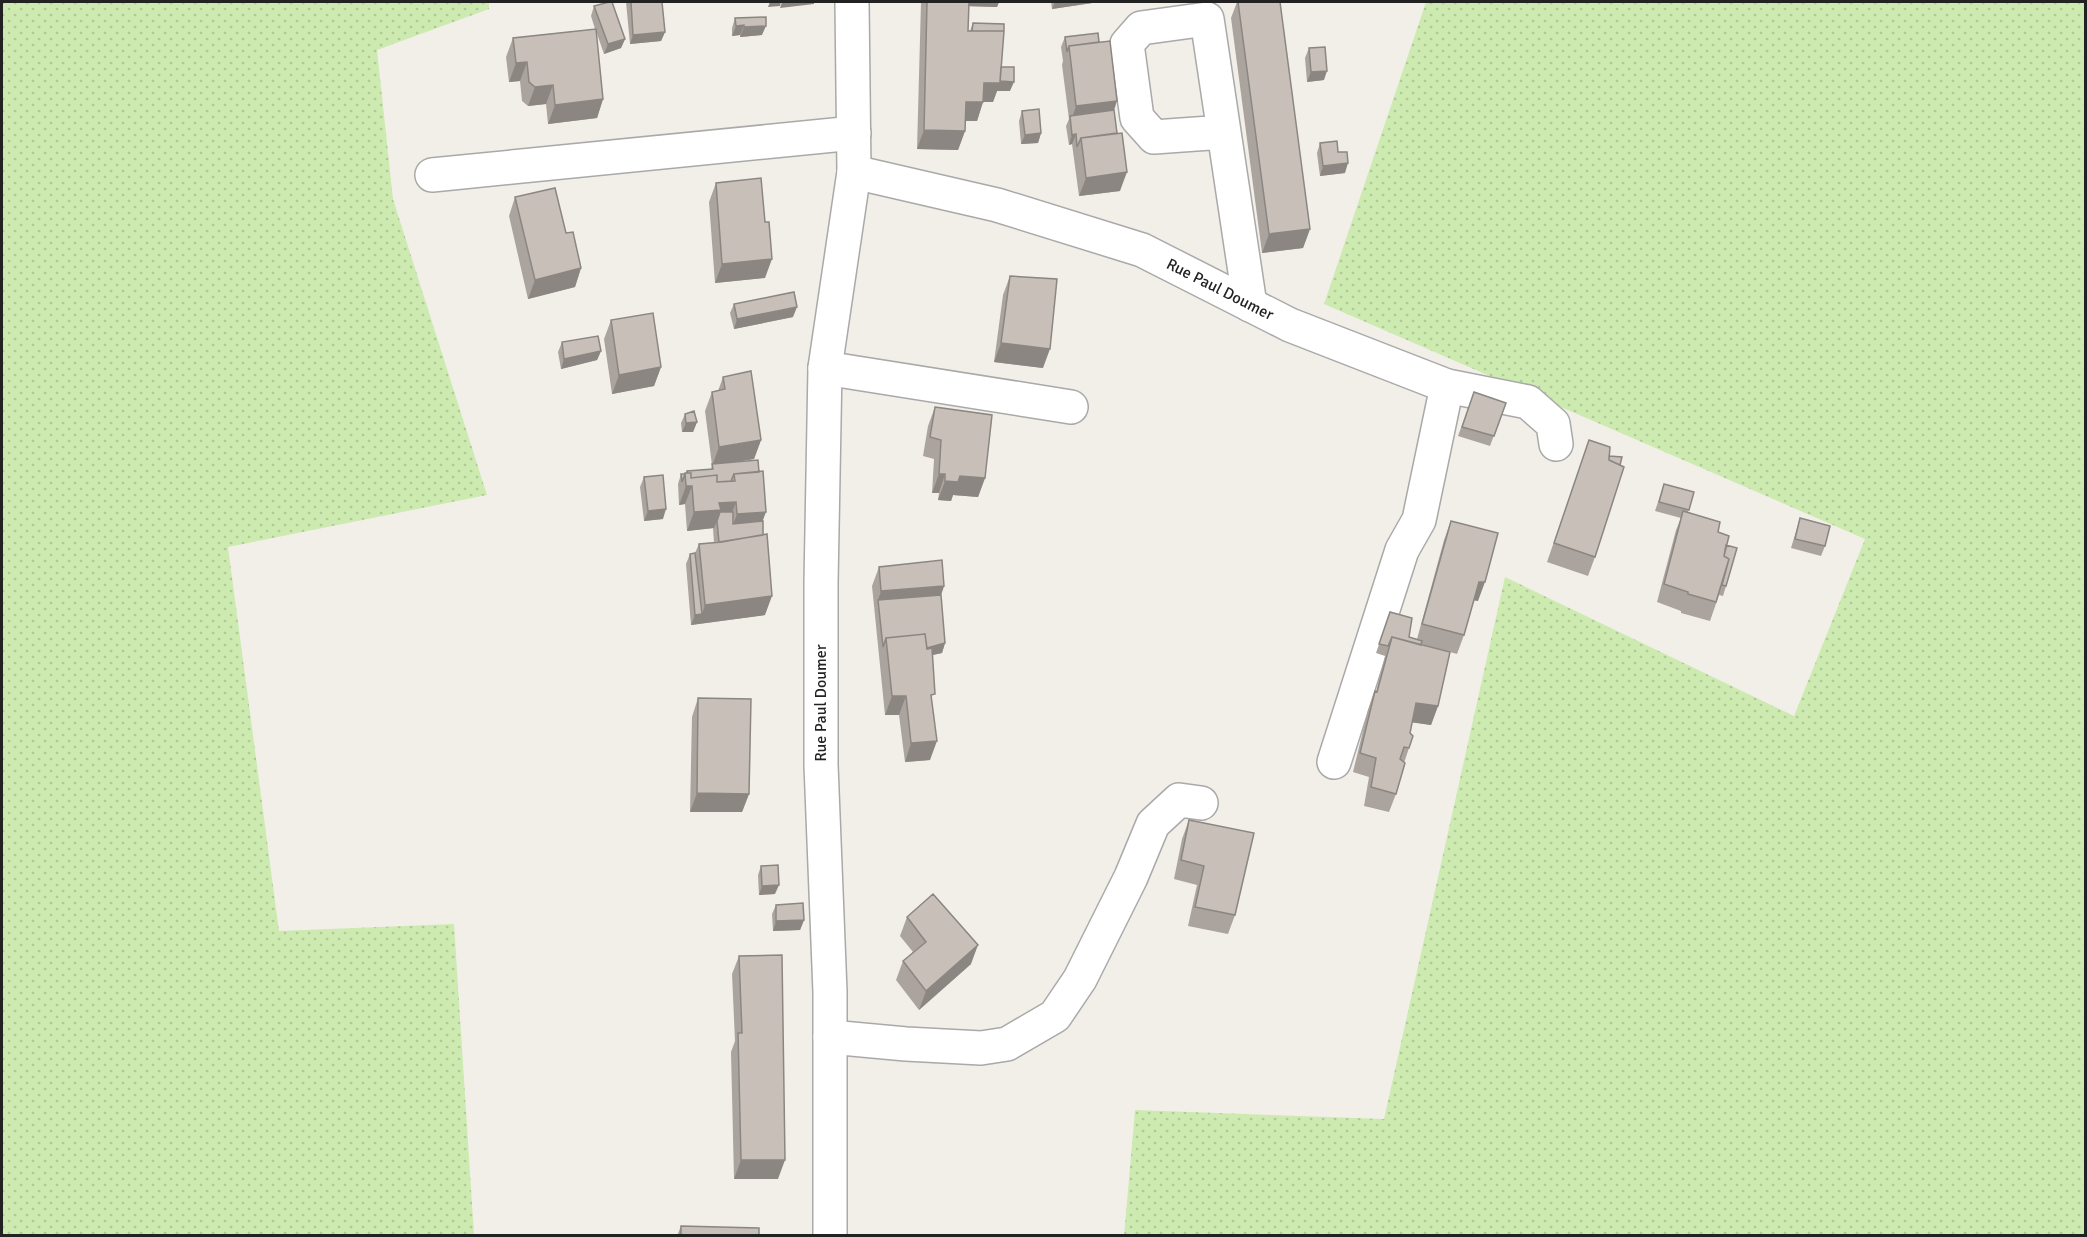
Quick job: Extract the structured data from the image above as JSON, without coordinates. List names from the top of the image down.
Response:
{
  "streets": {
    "street": ["Rue Paul Doumer"]
  }
}
